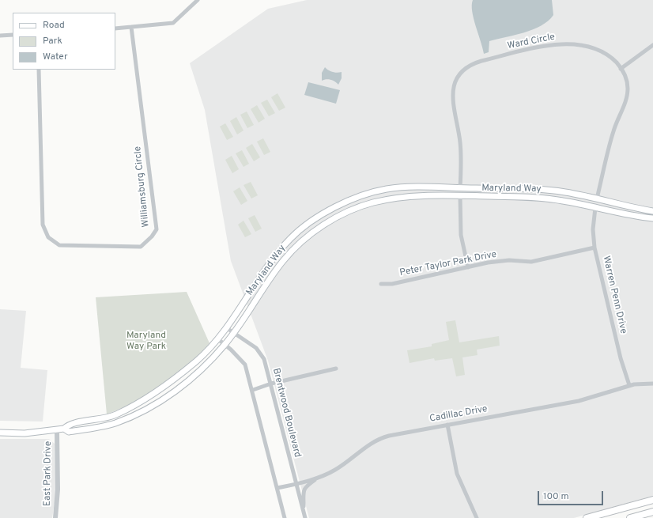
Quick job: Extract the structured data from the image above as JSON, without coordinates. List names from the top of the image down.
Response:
{
  "streets": {
    "main road": ["Maryland Way"],
    "street": [
      "Ward Circle",
      "Williamsburg Circle",
      "Peter Taylor Park Drive",
      "Warren Penn Drive",
      "Brentwood Boulevard",
      "Cadillac Drive",
      "East Park Drive"
    ]
  },
  "crossings": [
    ["Ward Circle", "Maryland Way"],
    ["Maryland Way", "Warren Penn Drive"],
    ["Maryland Way", "Brentwood Boulevard"],
    ["Maryland Way", "East Park Drive"],
    ["Peter Taylor Park Drive", "Warren Penn Drive"],
    ["Warren Penn Drive", "Cadillac Drive"],
    ["Brentwood Boulevard", "Cadillac Drive"]
  ],
  "parks": ["Maryland Way Park"],
  "legend": ["Road", "Park", "Water"],
  "scale_bar": "100 m"
}
